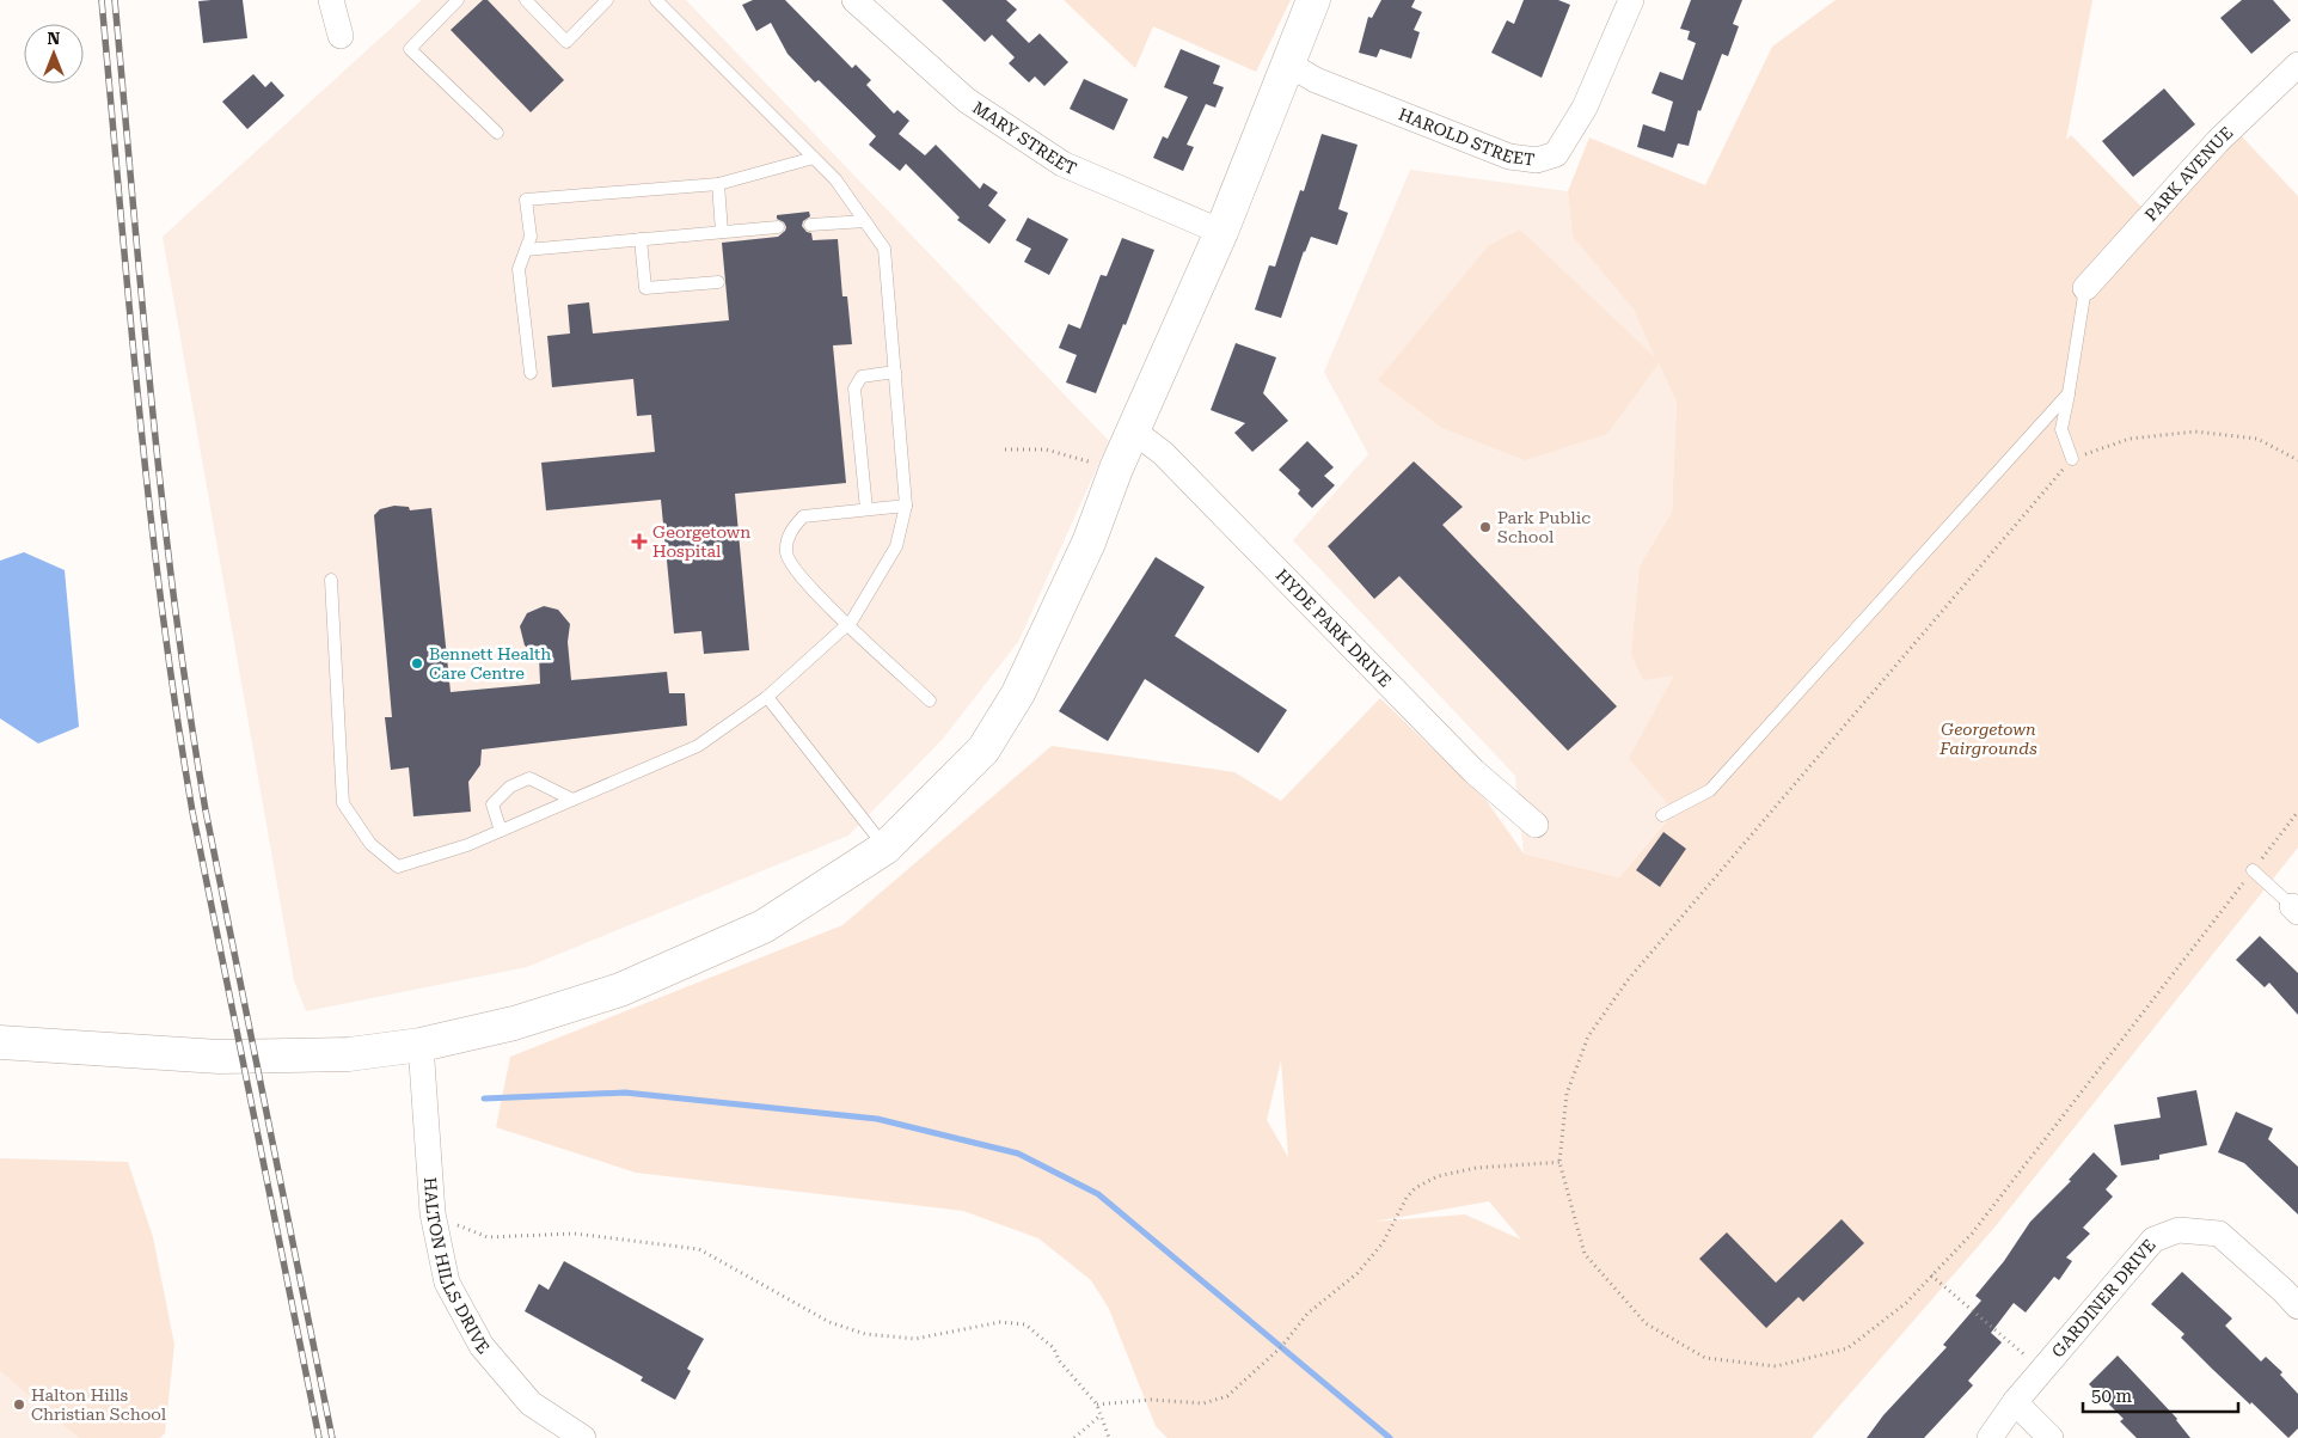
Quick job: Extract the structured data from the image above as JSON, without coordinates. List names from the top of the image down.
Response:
{
  "streets": {
    "street": [
      "HAROLD STREET",
      "MARY STREET",
      "PARK AVENUE",
      "HYDE PARK DRIVE",
      "HALTON HILLS DRIVE",
      "GARDINER DRIVE"
    ]
  },
  "parks": ["Georgetown Fairgrounds"],
  "places": {
    "other": ["Park Public School", "Bennett Health Care Centre", "Halton Hills Christian School"],
    "health": ["Georgetown Hospital"]
  },
  "scale_bar": "50 m",
  "north": "top"
}
